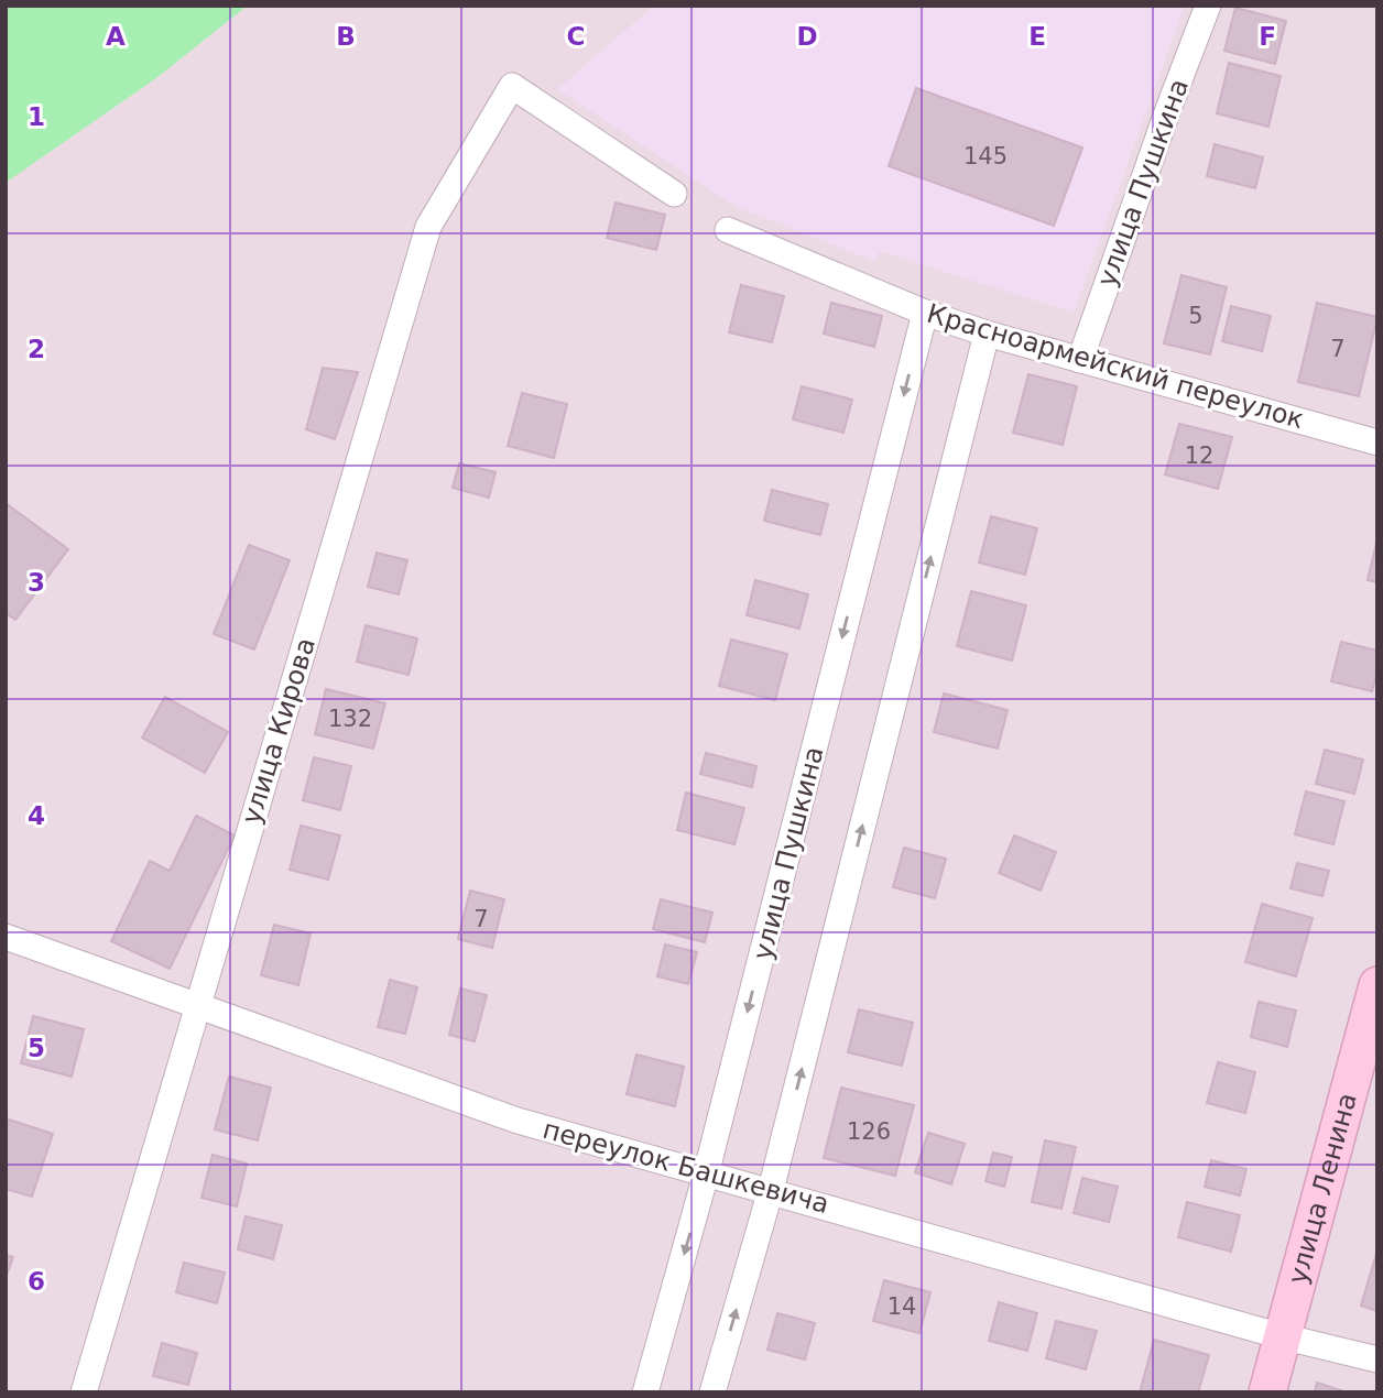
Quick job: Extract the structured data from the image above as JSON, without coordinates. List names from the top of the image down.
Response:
{
  "streets": {
    "street": [
      "улица Пушкина",
      "Красноармейский переулок",
      "улица Кирова",
      "переулок Башкевича",
      "улица Ленина"
    ]
  },
  "crossings": [
    ["улица Пушкина", "Красноармейский переулок"],
    ["улица Пушкина", "переулок Башкевича"],
    ["улица Кирова", "переулок Башкевича"],
    ["переулок Башкевича", "улица Ленина"]
  ],
  "house_numbers": [
    "145",
    "5",
    "7",
    "12",
    "132",
    "7",
    "126",
    "14"
  ],
  "grid": {
    "columns": [
      "A",
      "B",
      "C",
      "D",
      "E",
      "F"
    ],
    "rows": [
      "1",
      "2",
      "3",
      "4",
      "5",
      "6"
    ]
  }
}
